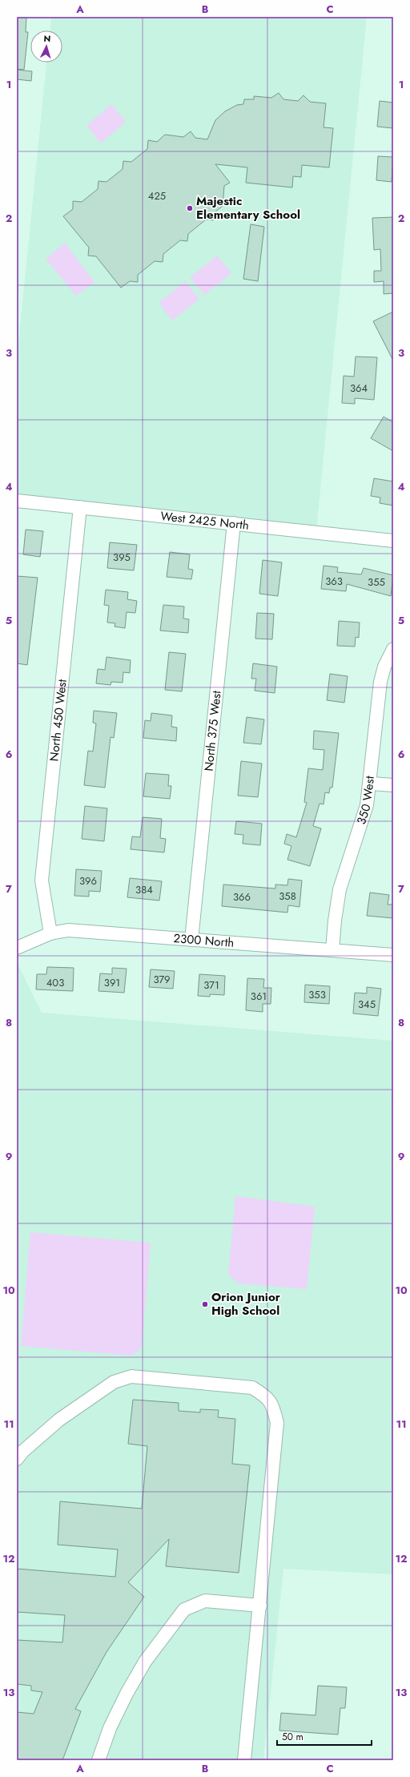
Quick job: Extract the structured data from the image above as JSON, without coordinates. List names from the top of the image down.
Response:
{
  "streets": {
    "street": [
      "West 2425 North",
      "North 450 West",
      "North 375 West",
      "350 West",
      "2300 North"
    ]
  },
  "crossings": [
    ["West 2425 North", "North 450 West"],
    ["West 2425 North", "North 375 West"],
    ["North 450 West", "2300 North"],
    ["North 375 West", "2300 North"],
    ["350 West", "2300 North"]
  ],
  "places": ["Majestic Elementary School", "Orion Junior High School"],
  "house_numbers": [
    "425",
    "364",
    "395",
    "363",
    "355",
    "396",
    "384",
    "358",
    "366",
    "379",
    "403",
    "391",
    "371",
    "353",
    "361",
    "345"
  ],
  "scale_bar": "50 m",
  "north": "top",
  "grid": {
    "columns": ["A", "B", "C"],
    "rows": [
      "1",
      "2",
      "3",
      "4",
      "5",
      "6",
      "7",
      "8",
      "9",
      "10",
      "11",
      "12",
      "13"
    ]
  }
}
